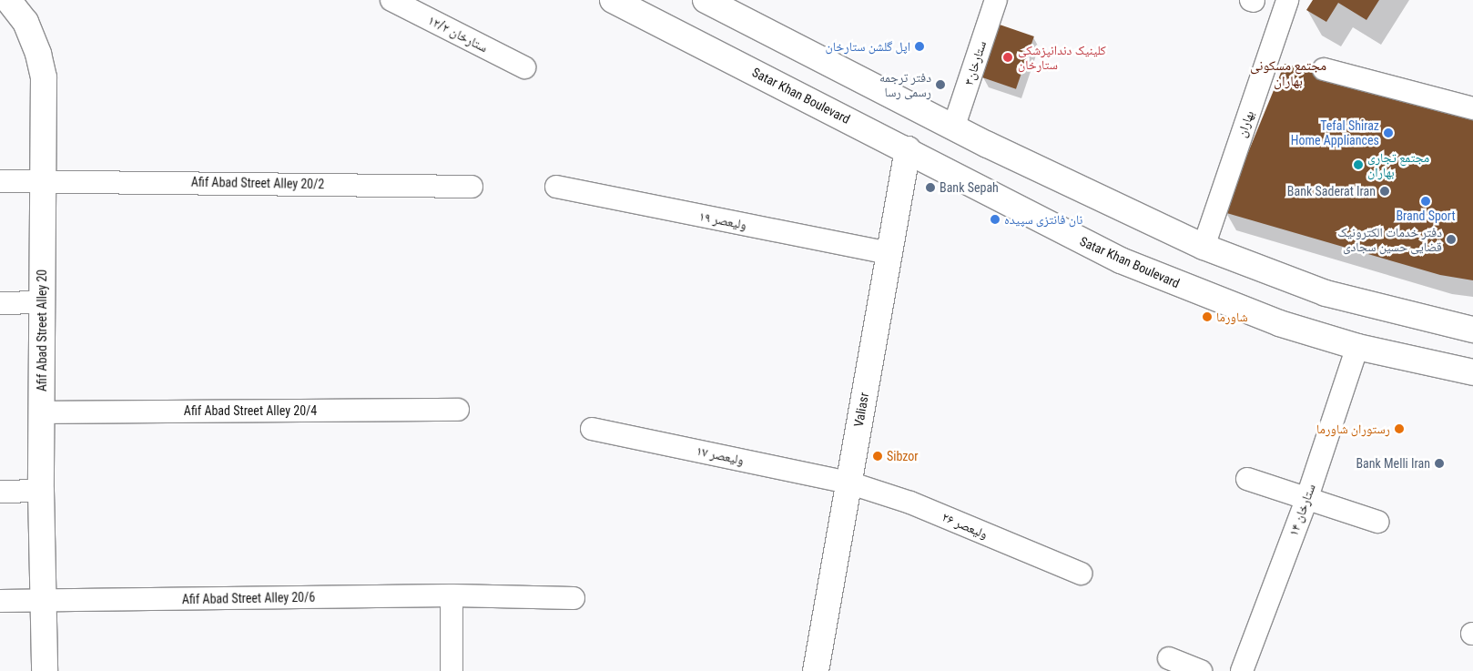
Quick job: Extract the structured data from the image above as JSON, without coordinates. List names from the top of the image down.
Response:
{
  "streets": {
    "main road": ["Satar Khan Boulevard", "Afif Abad Street Alley 20", "Valiasr"],
    "street": [
      "۱۲/۲ ستارخان",
      "ستارخان۳",
      "بهاران",
      "Afif Abad Street Alley 20/2",
      "۱۹ ولیعصر",
      "Afif Abad Street Alley 20/4",
      "۱۷ ولیعصر",
      "۱۴ ستارخان",
      "۲۶ ولیعصر",
      "Afif Abad Street Alley 20/6"
    ]
  },
  "crossings": [
    ["Satar Khan Boulevard", "Valiasr"],
    ["Satar Khan Boulevard", "۱۴ ستارخان"],
    ["Afif Abad Street Alley 20/2", "Afif Abad Street Alley 20"],
    ["۱۹ ولیعصر", "Valiasr"],
    ["Afif Abad Street Alley 20", "Afif Abad Street Alley 20/4"],
    ["Afif Abad Street Alley 20", "Afif Abad Street Alley 20/6"],
    ["Valiasr", "۱۷ ولیعصر"],
    ["Valiasr", "۲۶ ولیعصر"],
    ["۱۷ ولیعصر", "۲۶ ولیعصر"]
  ],
  "districts": ["مجتمع مسکونی بهاران"],
  "places": [
    "اپل گلشن ستارخان",
    "کلینیک دندانپزشکی ستارخان",
    "دفتر ترجمه رسمی رسا",
    "Tefal Shiraz Home Appliances",
    "مجتمع تجاری بهاران",
    "Bank Sepah",
    "Bank Saderat Iran",
    "Brand Sport",
    "نان فانتزی سپیده",
    "دفتر خدمات الکترونیک قضایی حسین سجادی",
    "شاورما",
    "رستوران شاورما",
    "Sibzor",
    "Bank Melli Iran"
  ]
}
